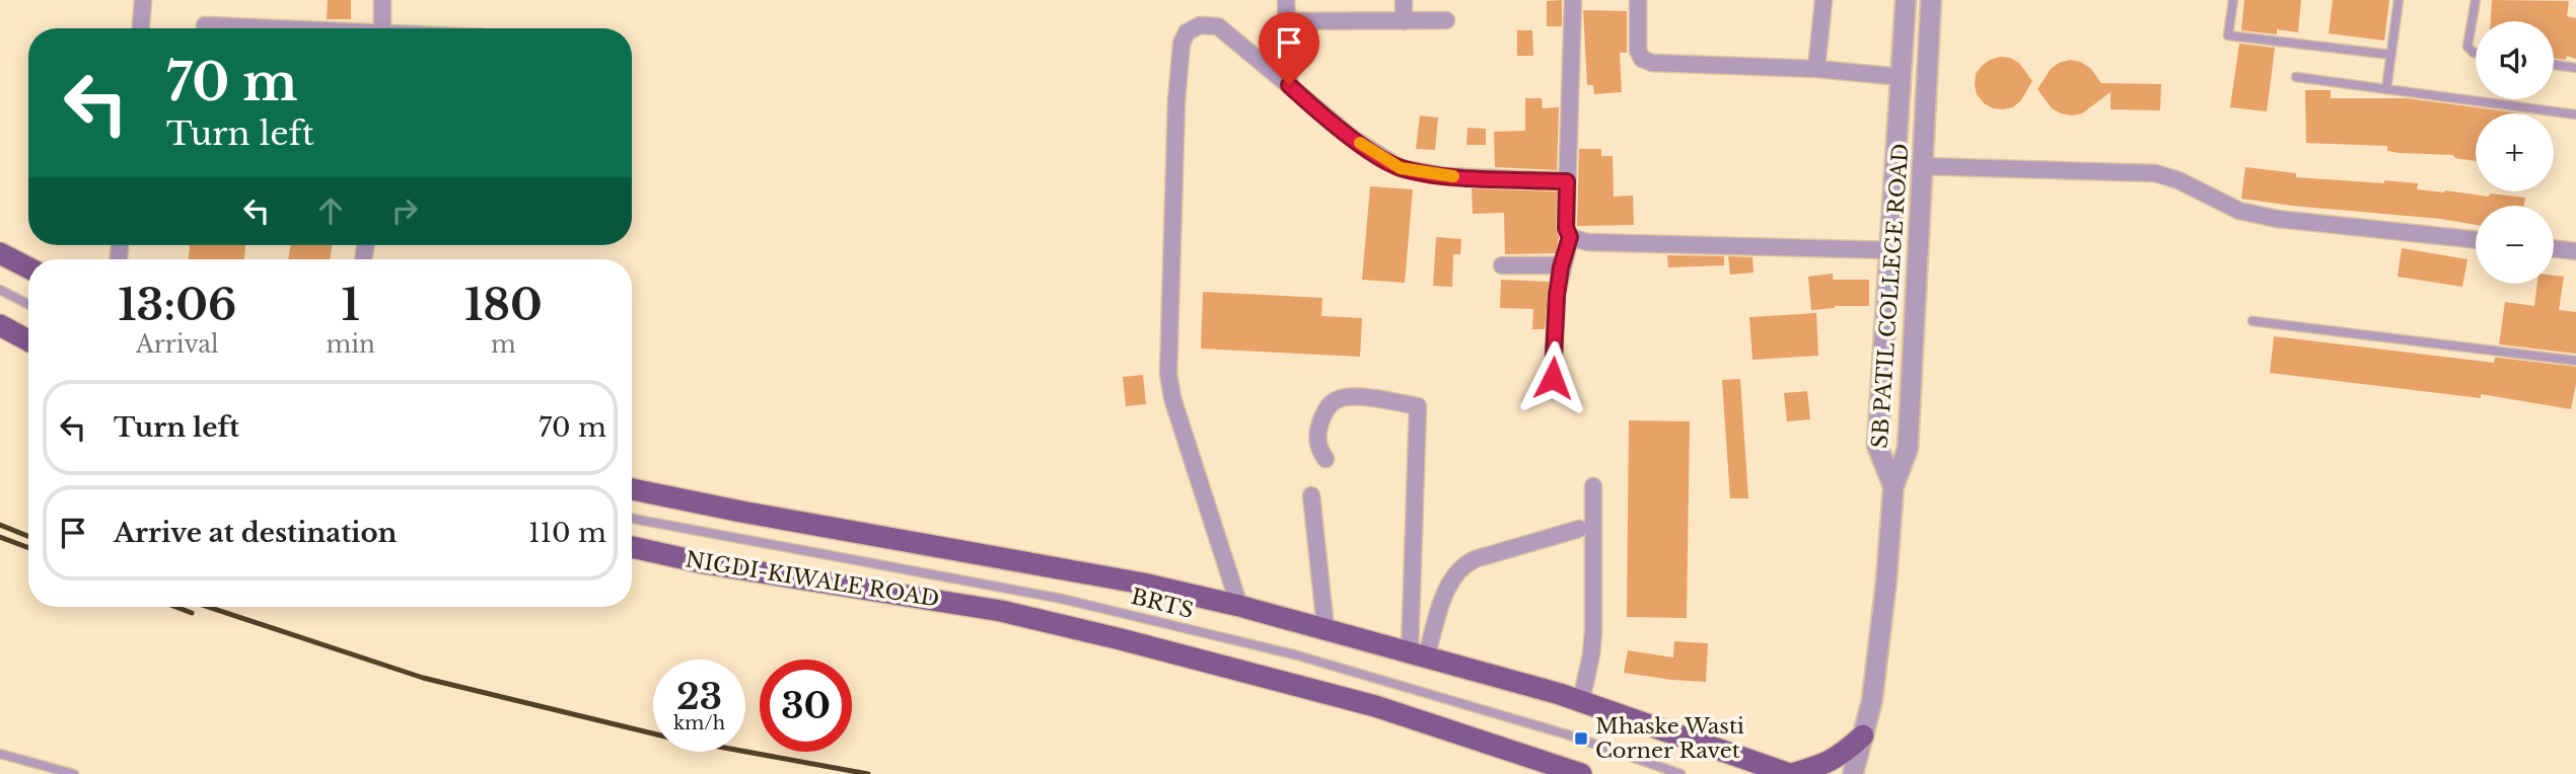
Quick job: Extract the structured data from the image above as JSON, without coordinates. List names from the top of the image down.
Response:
{
  "streets": {
    "main road": ["NIGDI-KIWALE ROAD"],
    "street": ["SB PATIL COLLEGE ROAD"],
    "lane": ["BRTS"]
  },
  "places": {
    "transit": ["Mhaske Wasti Corner Ravet"]
  },
  "page": {
    "map_buttons": ["+", "−"],
    "turn": ["70 m", "Turn left"],
    "eta": [
      "13:06",
      "Arrival",
      "1",
      "min",
      "180",
      "m"
    ],
    "list": [
      {
        "name": "Turn left",
        "value": "70 m"
      },
      {
        "name": "Arrive at destination",
        "value": "110 m"
      }
    ],
    "speed": "23 km/h",
    "limit": "30"
  }
}
